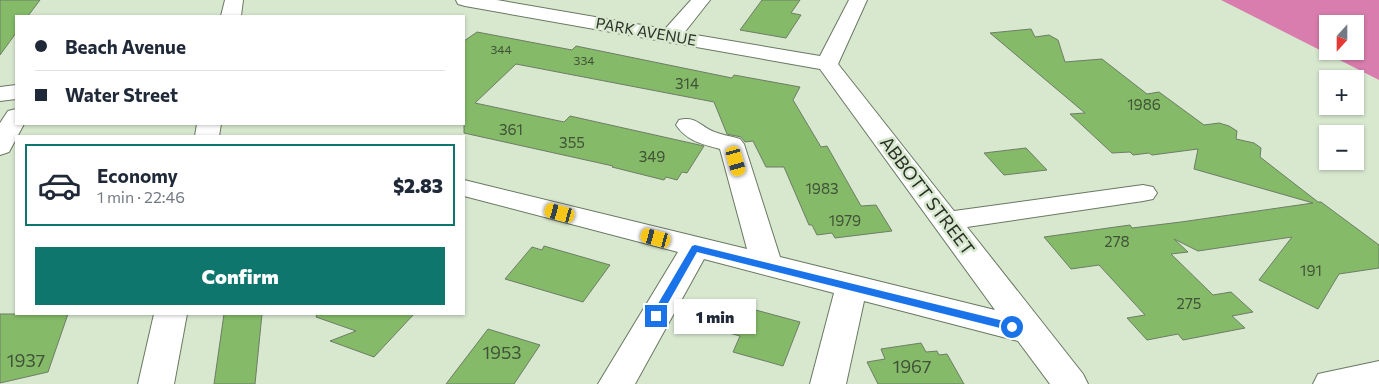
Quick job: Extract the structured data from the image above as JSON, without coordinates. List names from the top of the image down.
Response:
{
  "streets": {
    "street": ["PARK AVENUE", "ABBOTT STREET"]
  },
  "crossings": [
    ["PARK AVENUE", "ABBOTT STREET"]
  ],
  "house_numbers": [
    "344",
    "334",
    "314",
    "1986",
    "361",
    "355",
    "349",
    "1983",
    "1979",
    "278",
    "191",
    "275",
    "1953",
    "1937",
    "1967"
  ],
  "north": "bottom",
  "page": {
    "map_buttons": ["+", "−"],
    "banner": ["Beach Avenue", "Water Street"],
    "list": [
      {
        "name": "Economy",
        "note": "1 min · 22:46",
        "value": "$2.83"
      }
    ],
    "buttons": "Confirm",
    "bubble": "1 min"
  }
}
